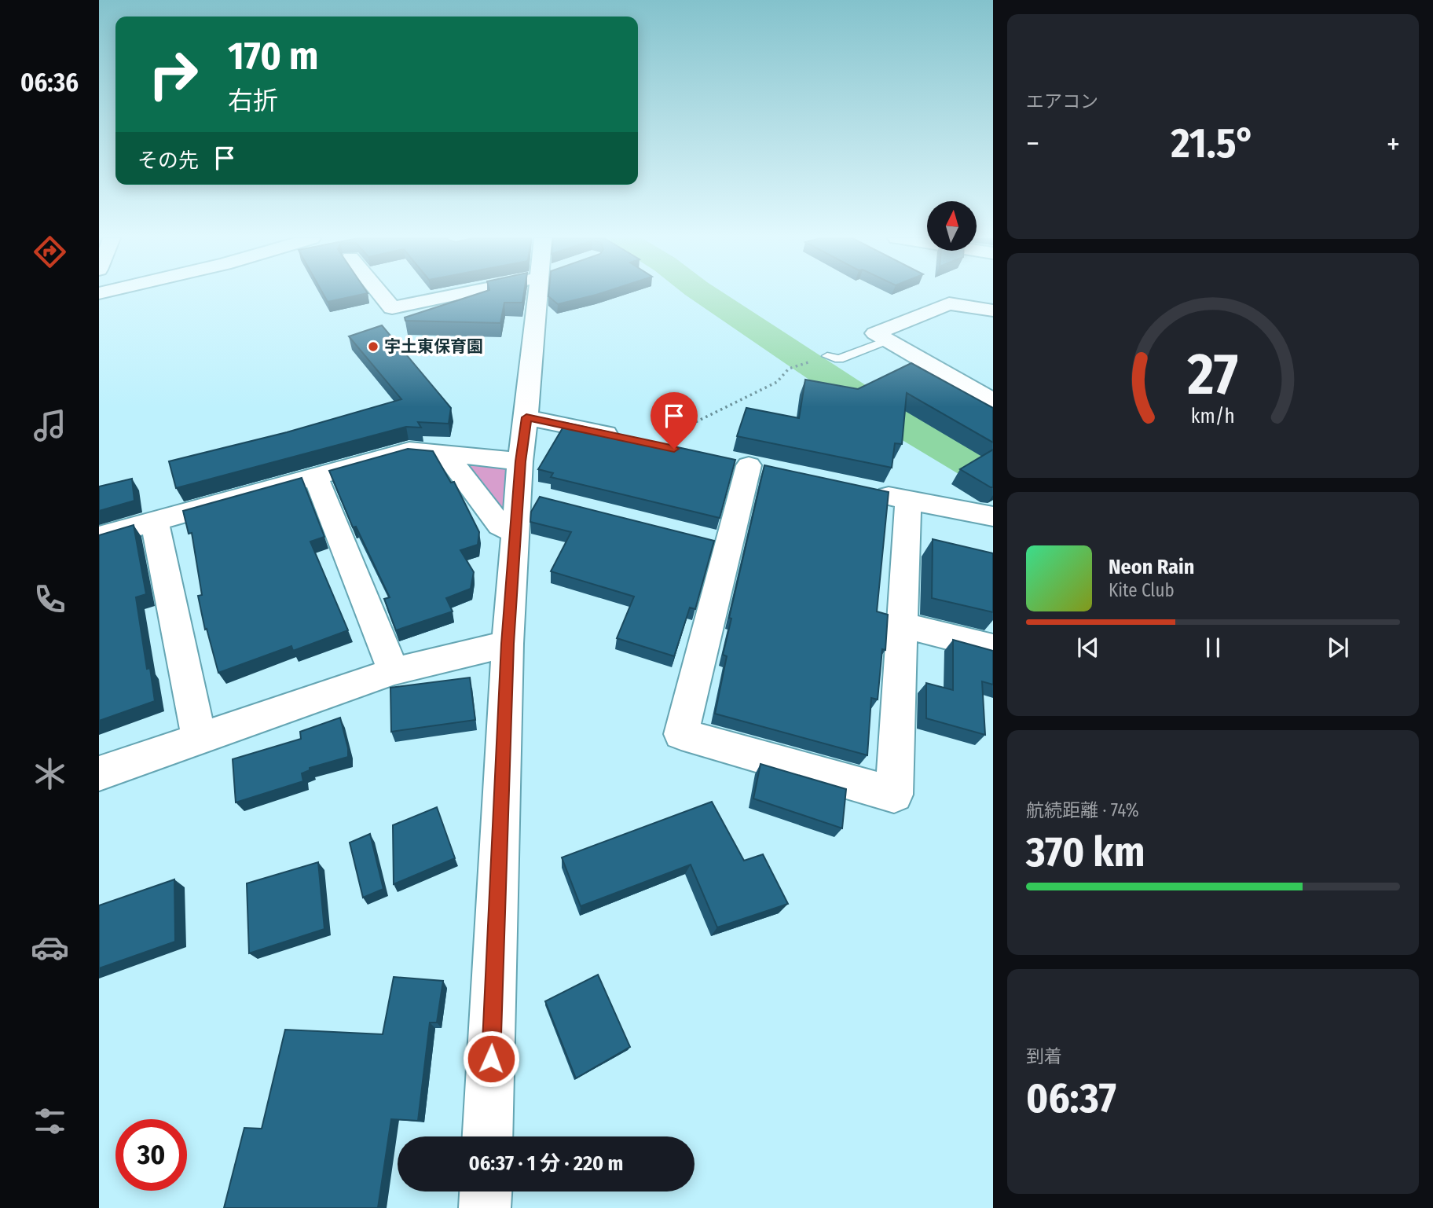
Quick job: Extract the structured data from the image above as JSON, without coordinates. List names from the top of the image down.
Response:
{
  "places": ["宇土東保育園"],
  "north": "top",
  "page": {
    "tabs": "06:36",
    "tile": [
      "エアコン",
      ["航続距離 · 74%", "370 km"],
      ["到着", "06:37"]
    ],
    "turn": ["170 m", "右折"],
    "heat": ["−", "21.5°", "+"],
    "then": "その先",
    "song": ["Neon Rain", "Kite Club"],
    "limit": "30",
    "trip": "06:37 · 1 分 · 220 m",
    "gauge": ["27", "km/h"]
  }
}
